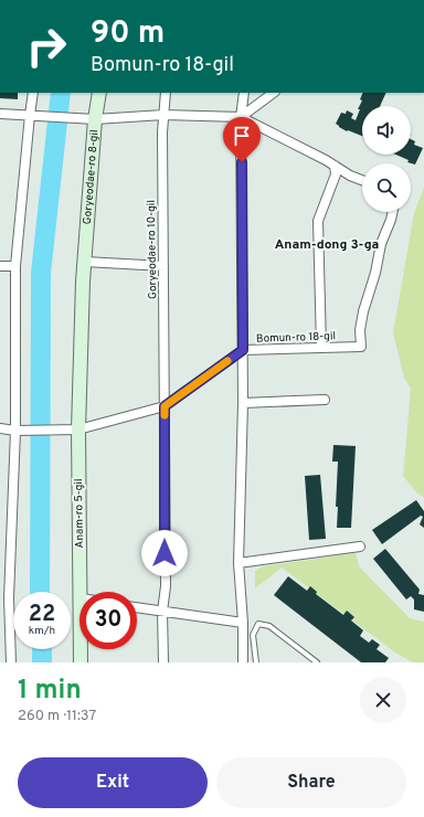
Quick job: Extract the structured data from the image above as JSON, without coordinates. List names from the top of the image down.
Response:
{
  "streets": {
    "main road": ["Goryeodae-ro 8-gil", "Anam-ro 5-gil"],
    "street": ["Goryeodae-ro 10-gil", "Bomun-ro 18-gil"]
  },
  "crossings": [
    ["Goryeodae-ro 8-gil", "Bomun-ro 18-gil"],
    ["Goryeodae-ro 8-gil", "Anam-ro 5-gil"],
    ["Goryeodae-ro 10-gil", "Bomun-ro 18-gil"],
    ["Bomun-ro 18-gil", "Anam-ro 5-gil"]
  ],
  "districts": ["Anam-dong 3-ga"],
  "page": {
    "turn": ["90 m", "Bomun-ro 18-gil"],
    "speed": "22 km/h",
    "limit": "30",
    "heading": ["1 min", "260 m · 11:37"],
    "buttons": ["Exit", "Share"]
  }
}
